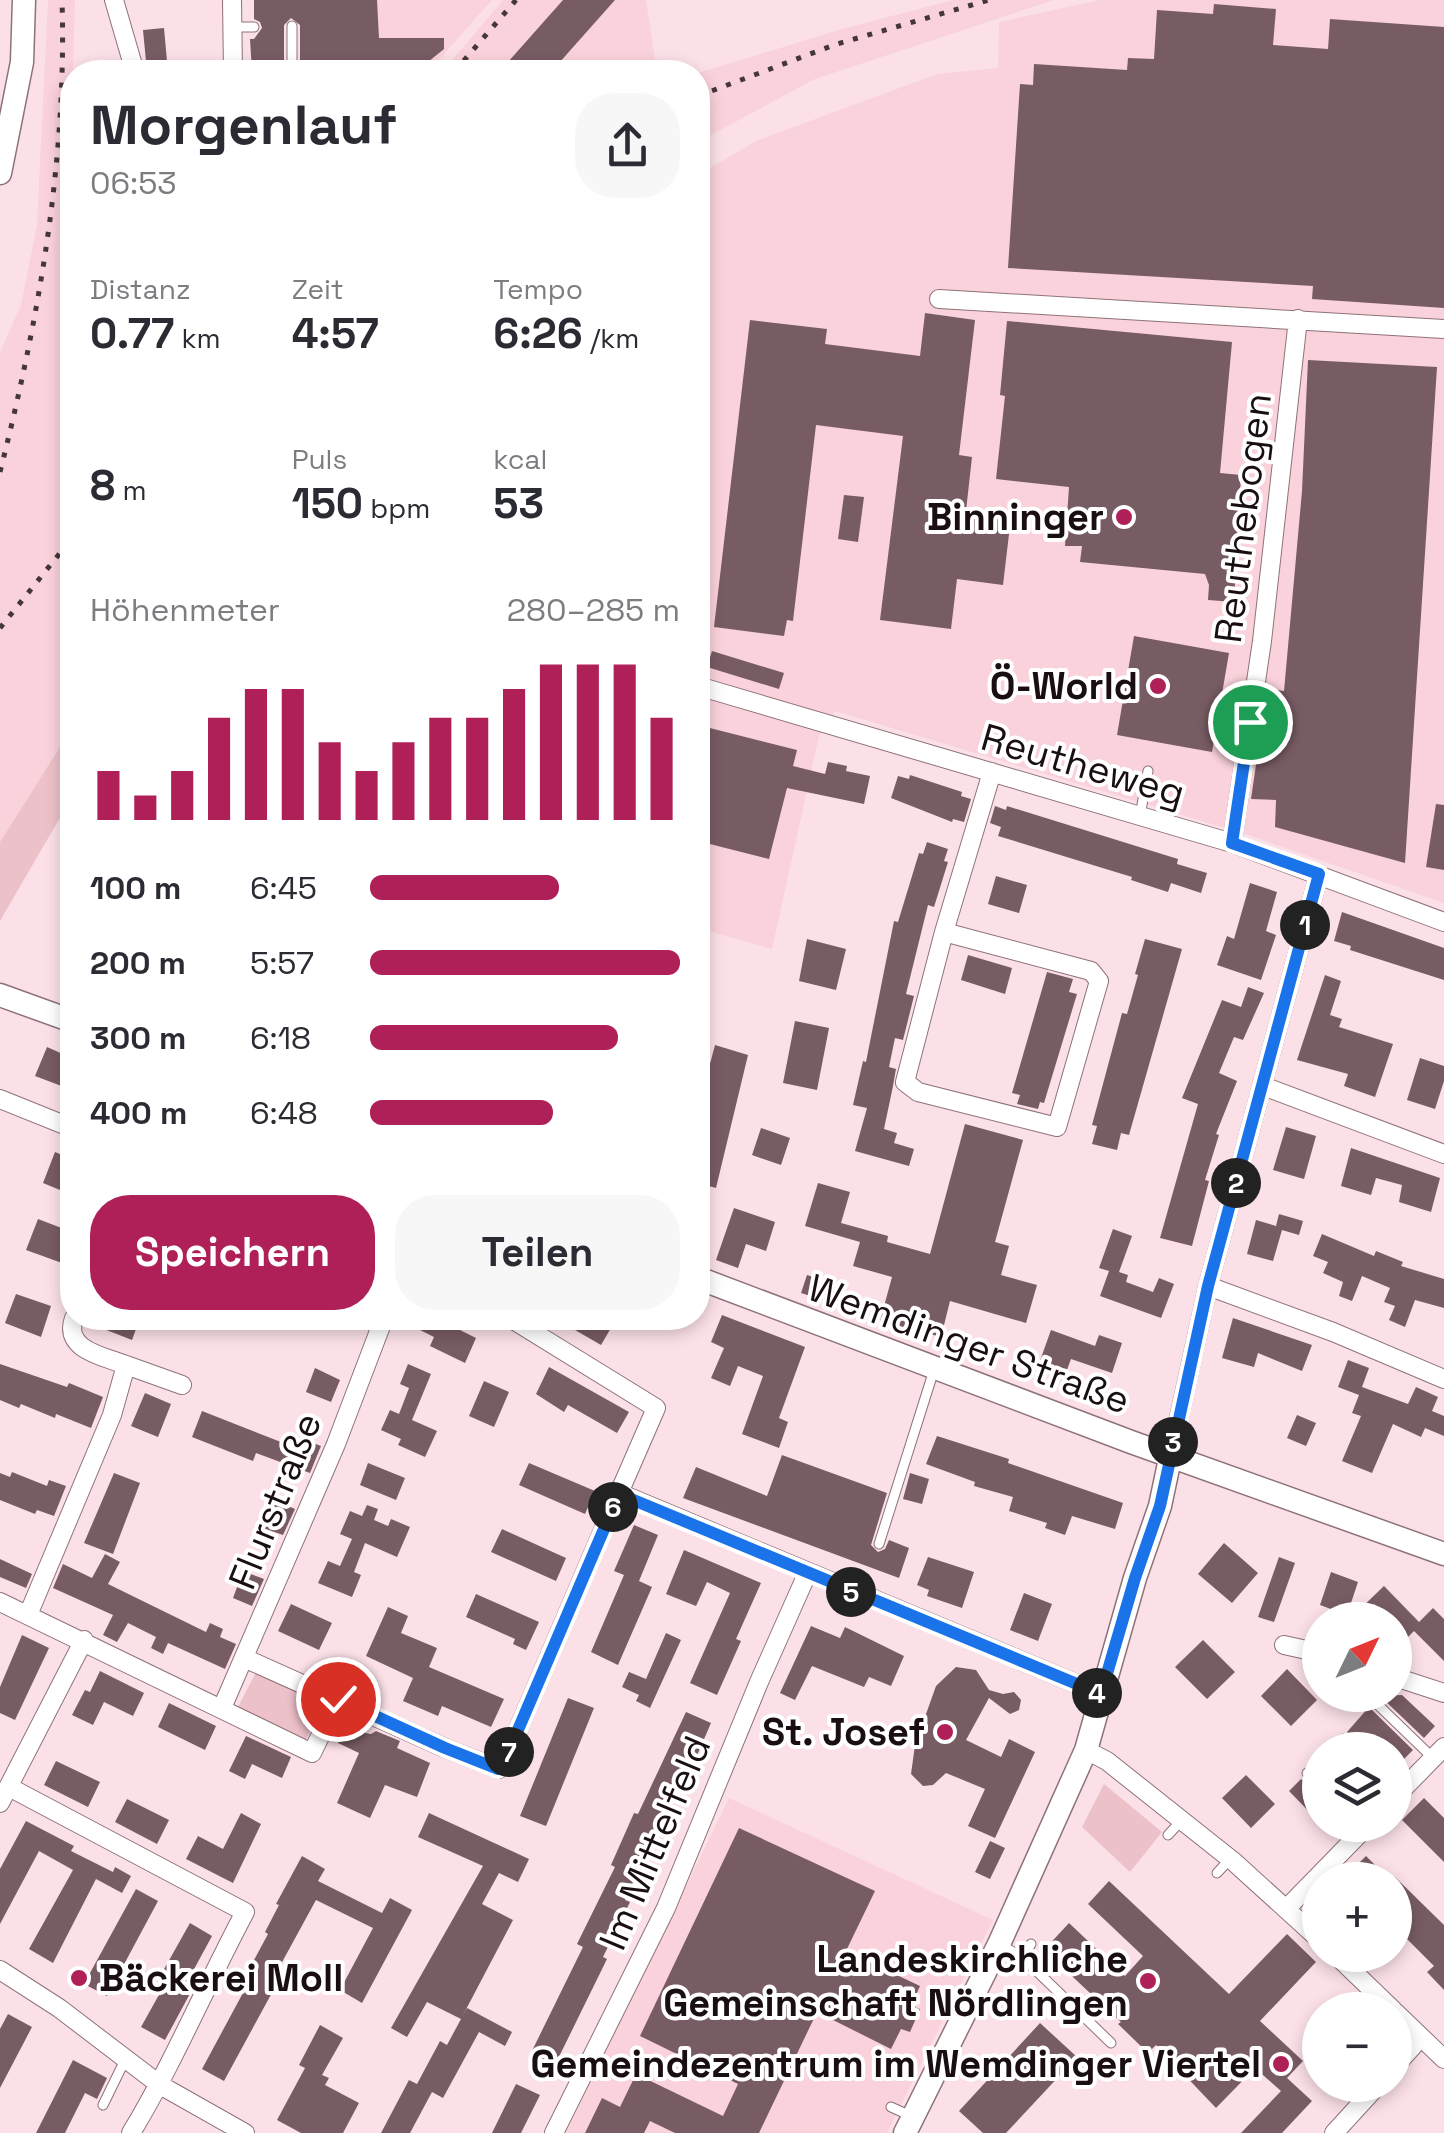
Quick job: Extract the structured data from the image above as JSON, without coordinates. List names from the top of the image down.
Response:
{
  "streets": {
    "main road": ["Wemdinger Straße"],
    "street": [
      "Reuthebogen",
      "Reutheweg",
      "Flurstraße",
      "Im Mittelfeld"
    ]
  },
  "crossings": [
    ["Reuthebogen", "Reutheweg"]
  ],
  "places": [
    "Binninger",
    "Ö-World",
    "St. Josef",
    "Bäckerei Moll",
    "Landeskirchliche Gemeinschaft Nördlingen",
    "Gemeindezentrum im Wemdinger Viertel"
  ],
  "north": "top right",
  "page": {
    "heading": ["Morgenlauf", "06:53"],
    "stats": [
      ["Distanz", "0.77 km"],
      ["Zeit", "4:57"],
      ["Tempo", "6:26 /km"],
      ["8 m"],
      ["Puls", "150 bpm"],
      ["kcal", "53"]
    ],
    "chart": ["Höhenmeter", "280–285 m"],
    "list": [
      {
        "name": "100 m",
        "note": "6:45"
      },
      {
        "name": "200 m",
        "note": "5:57"
      },
      {
        "name": "300 m",
        "note": "6:18"
      },
      {
        "name": "400 m",
        "note": "6:48"
      }
    ],
    "pins": [
      "1",
      "2",
      "3",
      "6",
      "5",
      "4",
      "7"
    ],
    "buttons": ["Speichern", "Teilen"],
    "map_buttons": ["+", "−"]
  }
}
